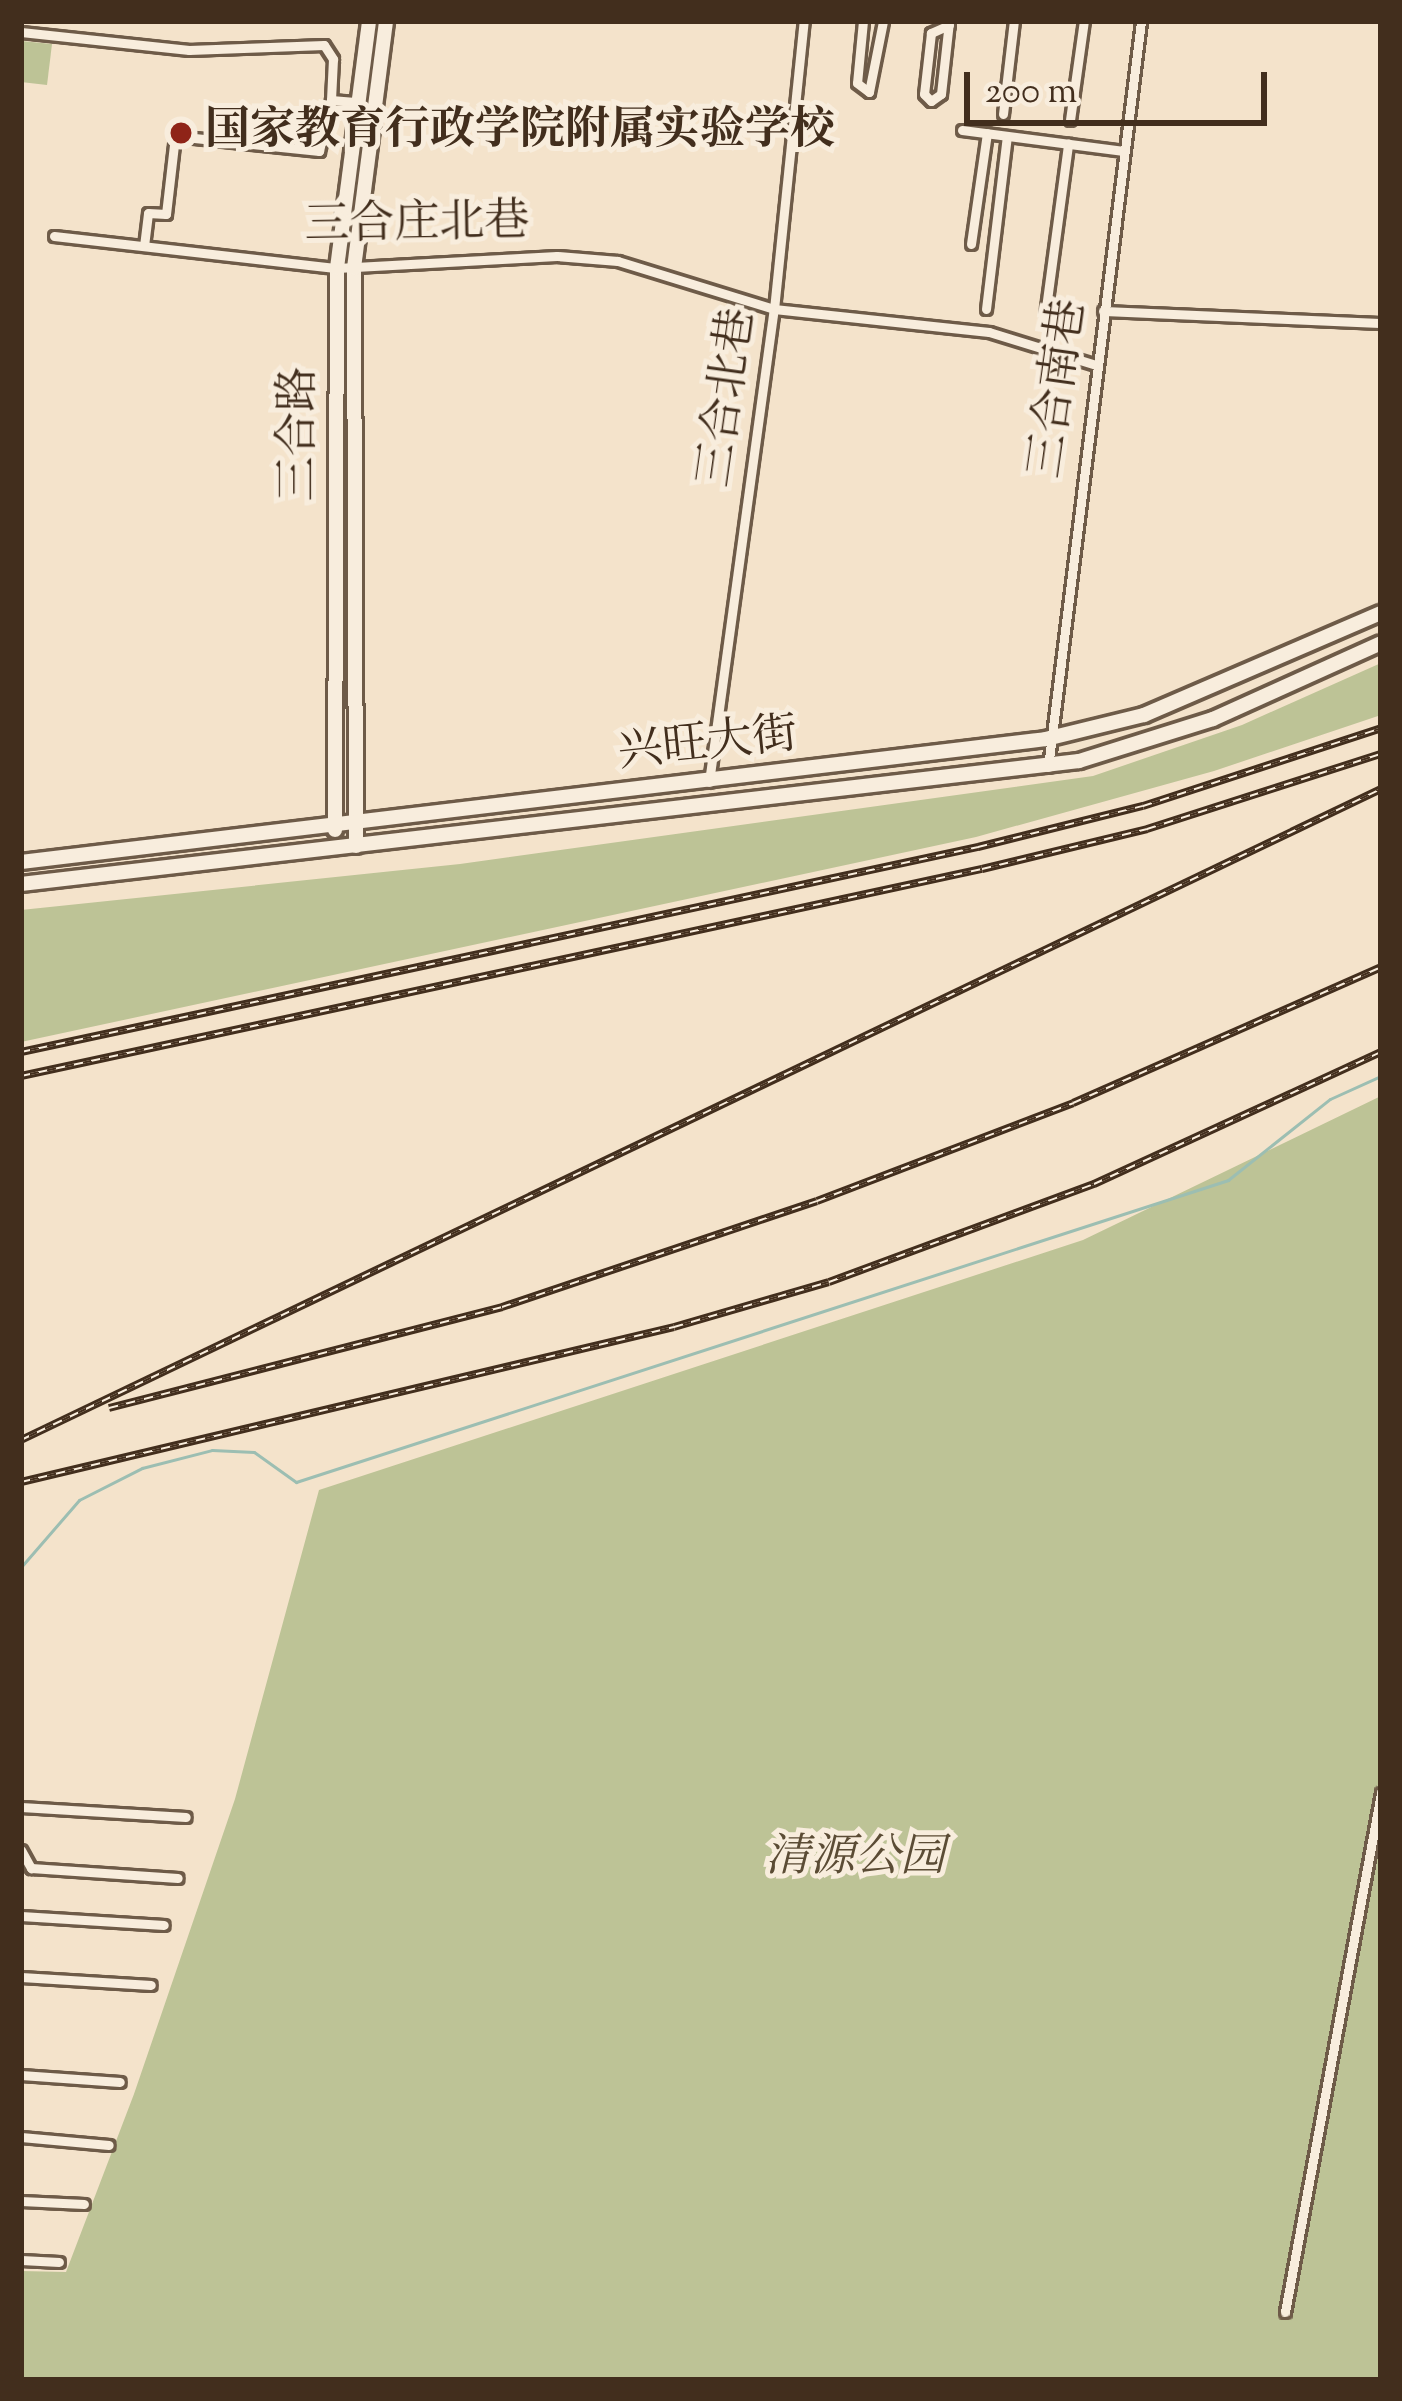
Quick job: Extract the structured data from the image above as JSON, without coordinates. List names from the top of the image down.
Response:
{
  "streets": {
    "main road": ["三合路", "兴旺大街"],
    "street": ["三合庄北巷", "三合南巷", "三合北巷"]
  },
  "crossings": [
    ["三合庄北巷", "三合南巷"],
    ["三合庄北巷", "三合北巷"],
    ["三合庄北巷", "三合路"],
    ["三合南巷", "兴旺大街"],
    ["三合北巷", "兴旺大街"],
    ["三合路", "兴旺大街"]
  ],
  "parks": ["清源公园"],
  "places": ["国家教育行政学院附属实验学校"],
  "scale_bar": "200 m"
}
